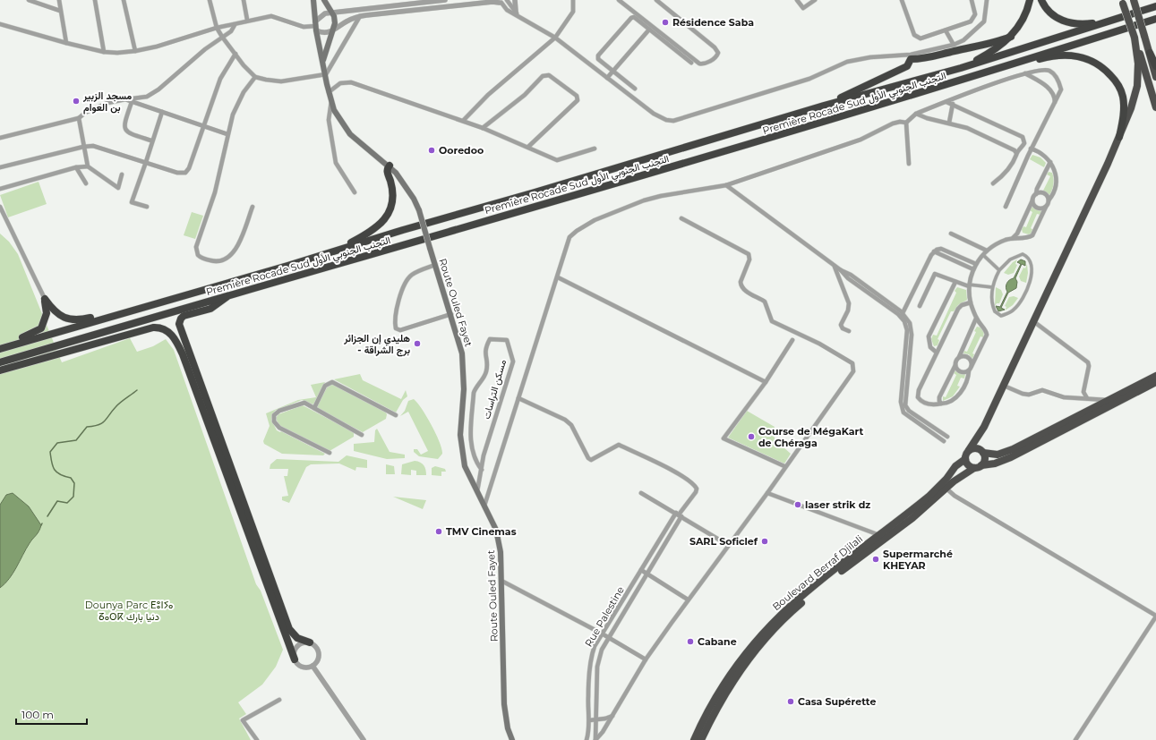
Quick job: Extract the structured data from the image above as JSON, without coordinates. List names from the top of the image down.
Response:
{
  "streets": {
    "highway": ["Première Rocade Sud التجنب الجنوبي الأول", "Boulevard Berraf Djilali"],
    "main road": ["Route Ouled Fayet"],
    "street": ["مسكن التراسات", "Rue Palestine"]
  },
  "crossings": [
    ["Route Ouled Fayet", "مسكن التراسات"]
  ],
  "parks": ["Dounya Parc ⴹⵓⵏⵢⴰ ⵒⴰⵔⴽ دنيا بارك"],
  "places": [
    "Résidence Saba",
    "مسجد الزبير بن العوام",
    "Ooredoo",
    "هليدي إن الجزائر - برج الشراقة",
    "Course de MégaKart de Chéraga",
    "laser strik dz",
    "TMV Cinemas",
    "SARL Soficlef",
    "Supermarché KHEYAR",
    "Cabane",
    "Casa Supérette"
  ],
  "scale_bar": "100 m"
}
